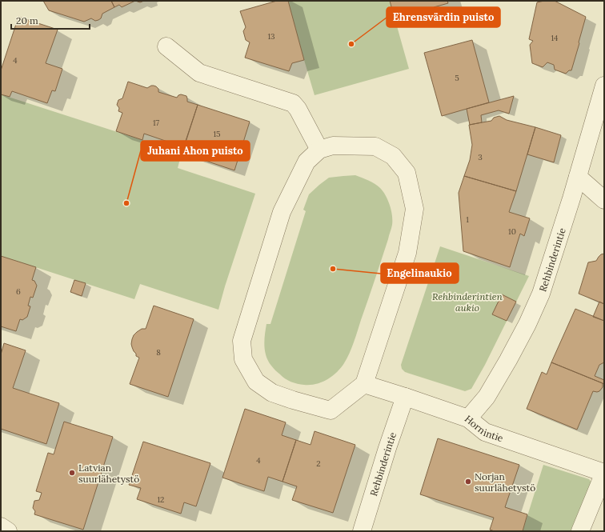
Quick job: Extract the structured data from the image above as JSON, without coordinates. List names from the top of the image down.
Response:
{
  "streets": {
    "street": ["Rehbinderintie", "Hornintie"]
  },
  "crossings": [
    ["Rehbinderintie", "Hornintie"]
  ],
  "parks": ["Rehbinderintien aukio"],
  "places": [
    "Ehrensvärdin puisto",
    "Juhani Ahon puisto",
    "Engelinaukio",
    "Latvian suurlähetystö",
    "Norjan suurlähetystö"
  ],
  "house_numbers": [
    "13",
    "14",
    "4",
    "5",
    "17",
    "15",
    "3",
    "1",
    "10",
    "6",
    "8",
    "4",
    "2",
    "12"
  ],
  "scale_bar": "20 m"
}
